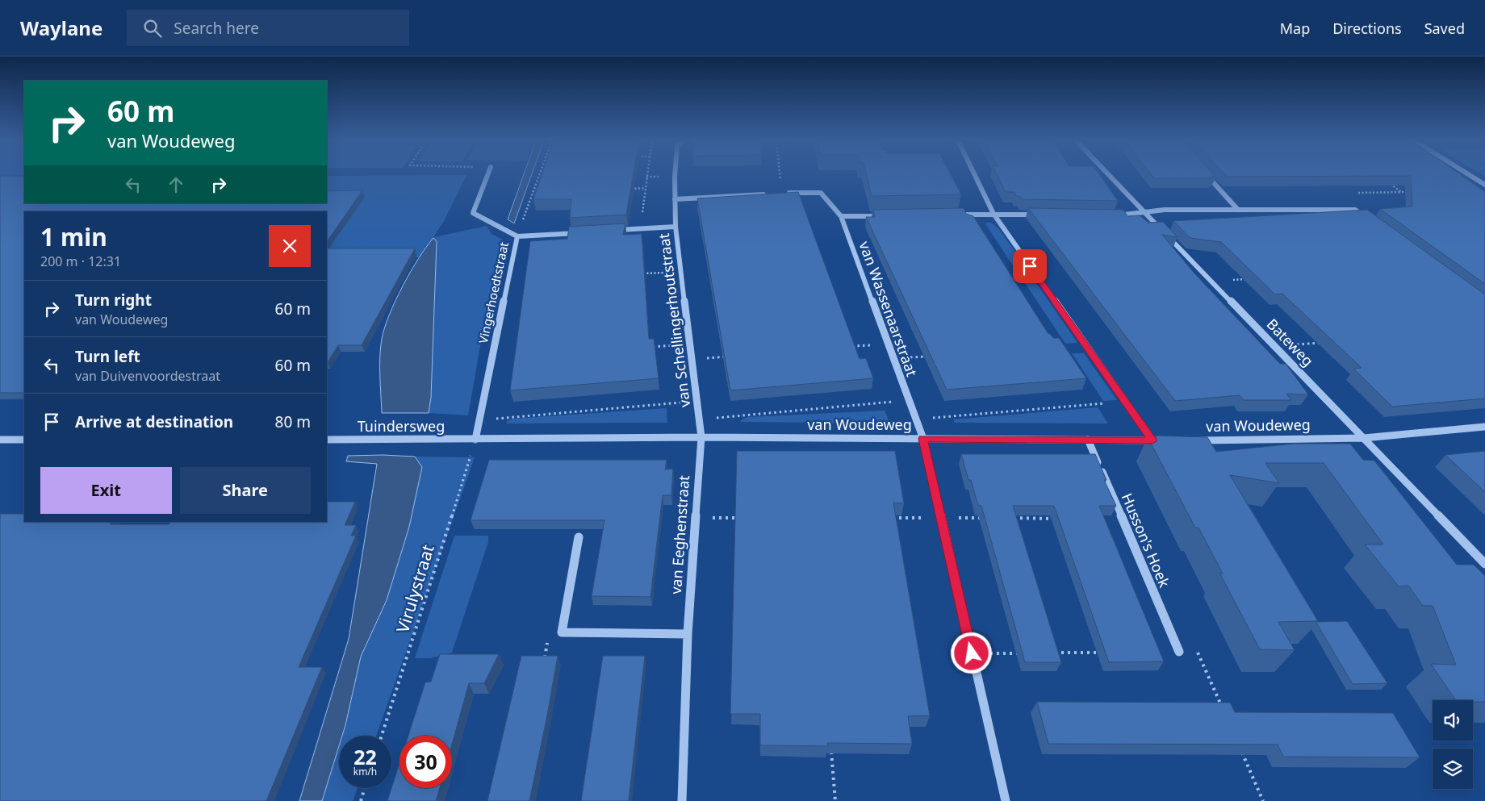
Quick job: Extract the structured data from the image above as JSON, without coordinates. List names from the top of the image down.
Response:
{
  "streets": {
    "street": [
      "Vingerhoedtstraat",
      "van Wassenaarstraat",
      "van Schellingerhoutstraat",
      "Bateweg",
      "van Woudeweg",
      "Tuindersweg",
      "van Eeghenstraat",
      "Husson's Hoek"
    ],
    "path": ["Virulystraat"]
  },
  "crossings": [
    ["Vingerhoedtstraat", "van Woudeweg"],
    ["Vingerhoedtstraat", "Tuindersweg"],
    ["Vingerhoedtstraat", "Virulystraat"],
    ["van Wassenaarstraat", "van Woudeweg"],
    ["van Schellingerhoutstraat", "van Woudeweg"],
    ["van Schellingerhoutstraat", "van Eeghenstraat"],
    ["Bateweg", "van Woudeweg"],
    ["van Woudeweg", "Tuindersweg"],
    ["van Woudeweg", "van Eeghenstraat"],
    ["van Woudeweg", "Husson's Hoek"],
    ["van Woudeweg", "Virulystraat"],
    ["Tuindersweg", "Virulystraat"]
  ],
  "page": {
    "header": "Waylane",
    "search": "Search here",
    "nav": ["Map", "Directions", "Saved"],
    "turn": ["60 m", "van Woudeweg"],
    "heading": ["1 min", "200 m · 12:31"],
    "list": [
      {
        "name": "Turn right",
        "note": "van Woudeweg",
        "value": "60 m"
      },
      {
        "name": "Turn left",
        "note": "van Duivenvoordestraat",
        "value": "60 m"
      },
      {
        "name": "Arrive at destination",
        "value": "80 m"
      }
    ],
    "buttons": ["Exit", "Share"],
    "speed": "22 km/h",
    "limit": "30"
  }
}
